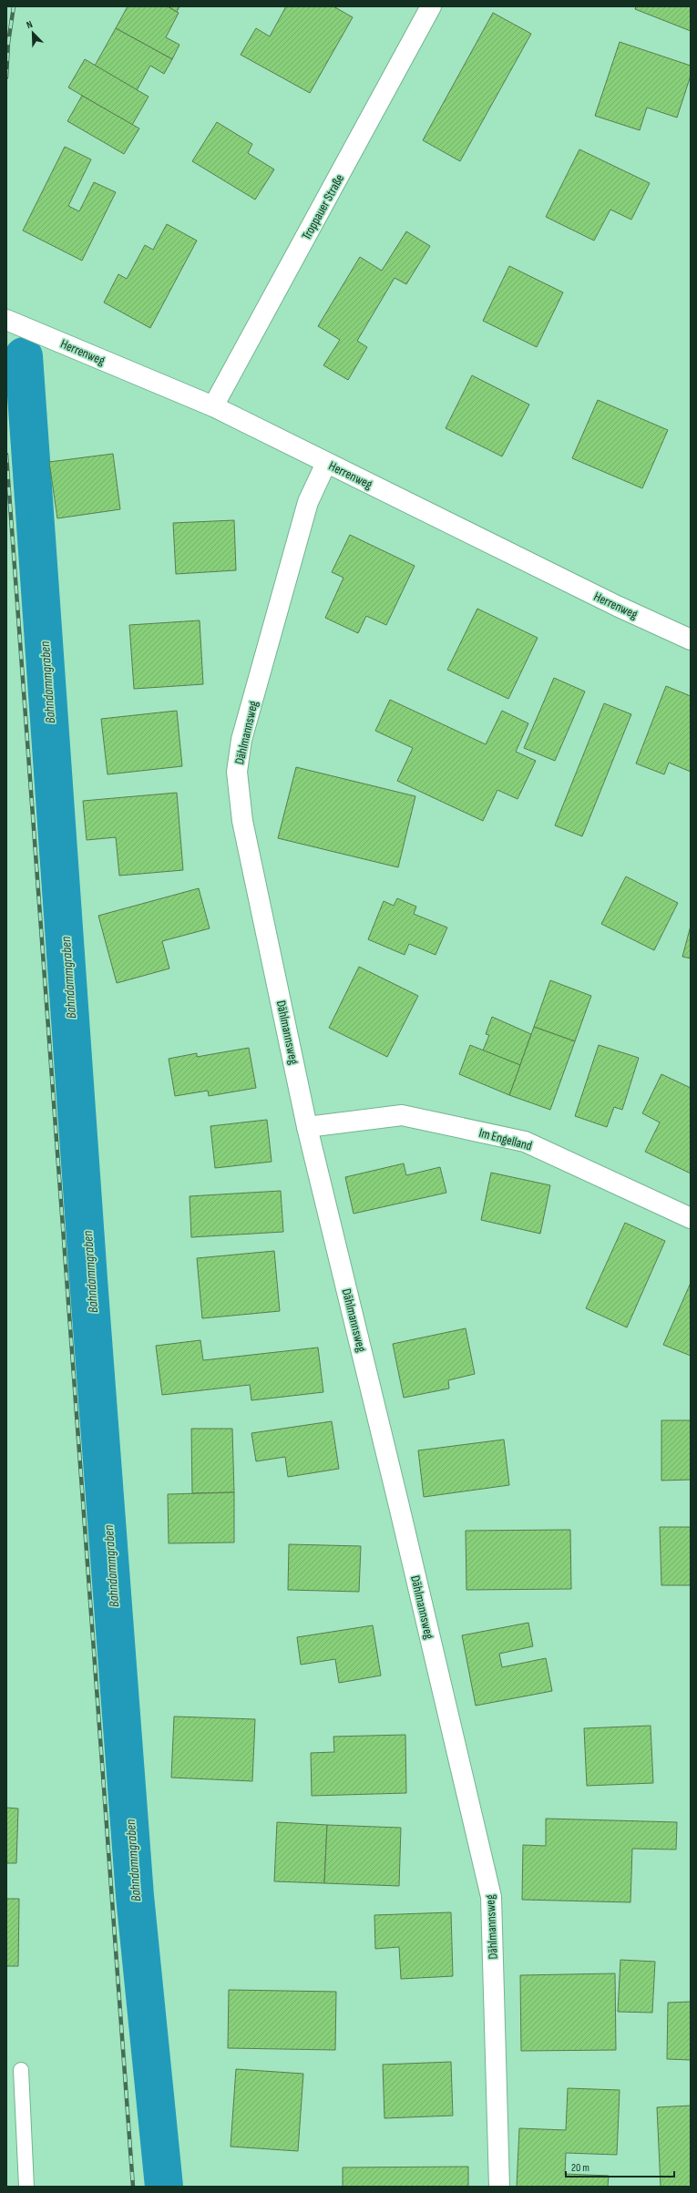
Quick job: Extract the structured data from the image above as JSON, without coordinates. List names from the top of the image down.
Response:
{
  "streets": {
    "street": [
      "Troppauer Straße",
      "Herrenweg",
      "Dählmannsweg",
      "Im Engelland"
    ]
  },
  "crossings": [
    ["Troppauer Straße", "Herrenweg"],
    ["Herrenweg", "Dählmannsweg"],
    ["Dählmannsweg", "Im Engelland"]
  ],
  "water": ["Bahndammgraben"],
  "scale_bar": "20 m",
  "north": "top left"
}
